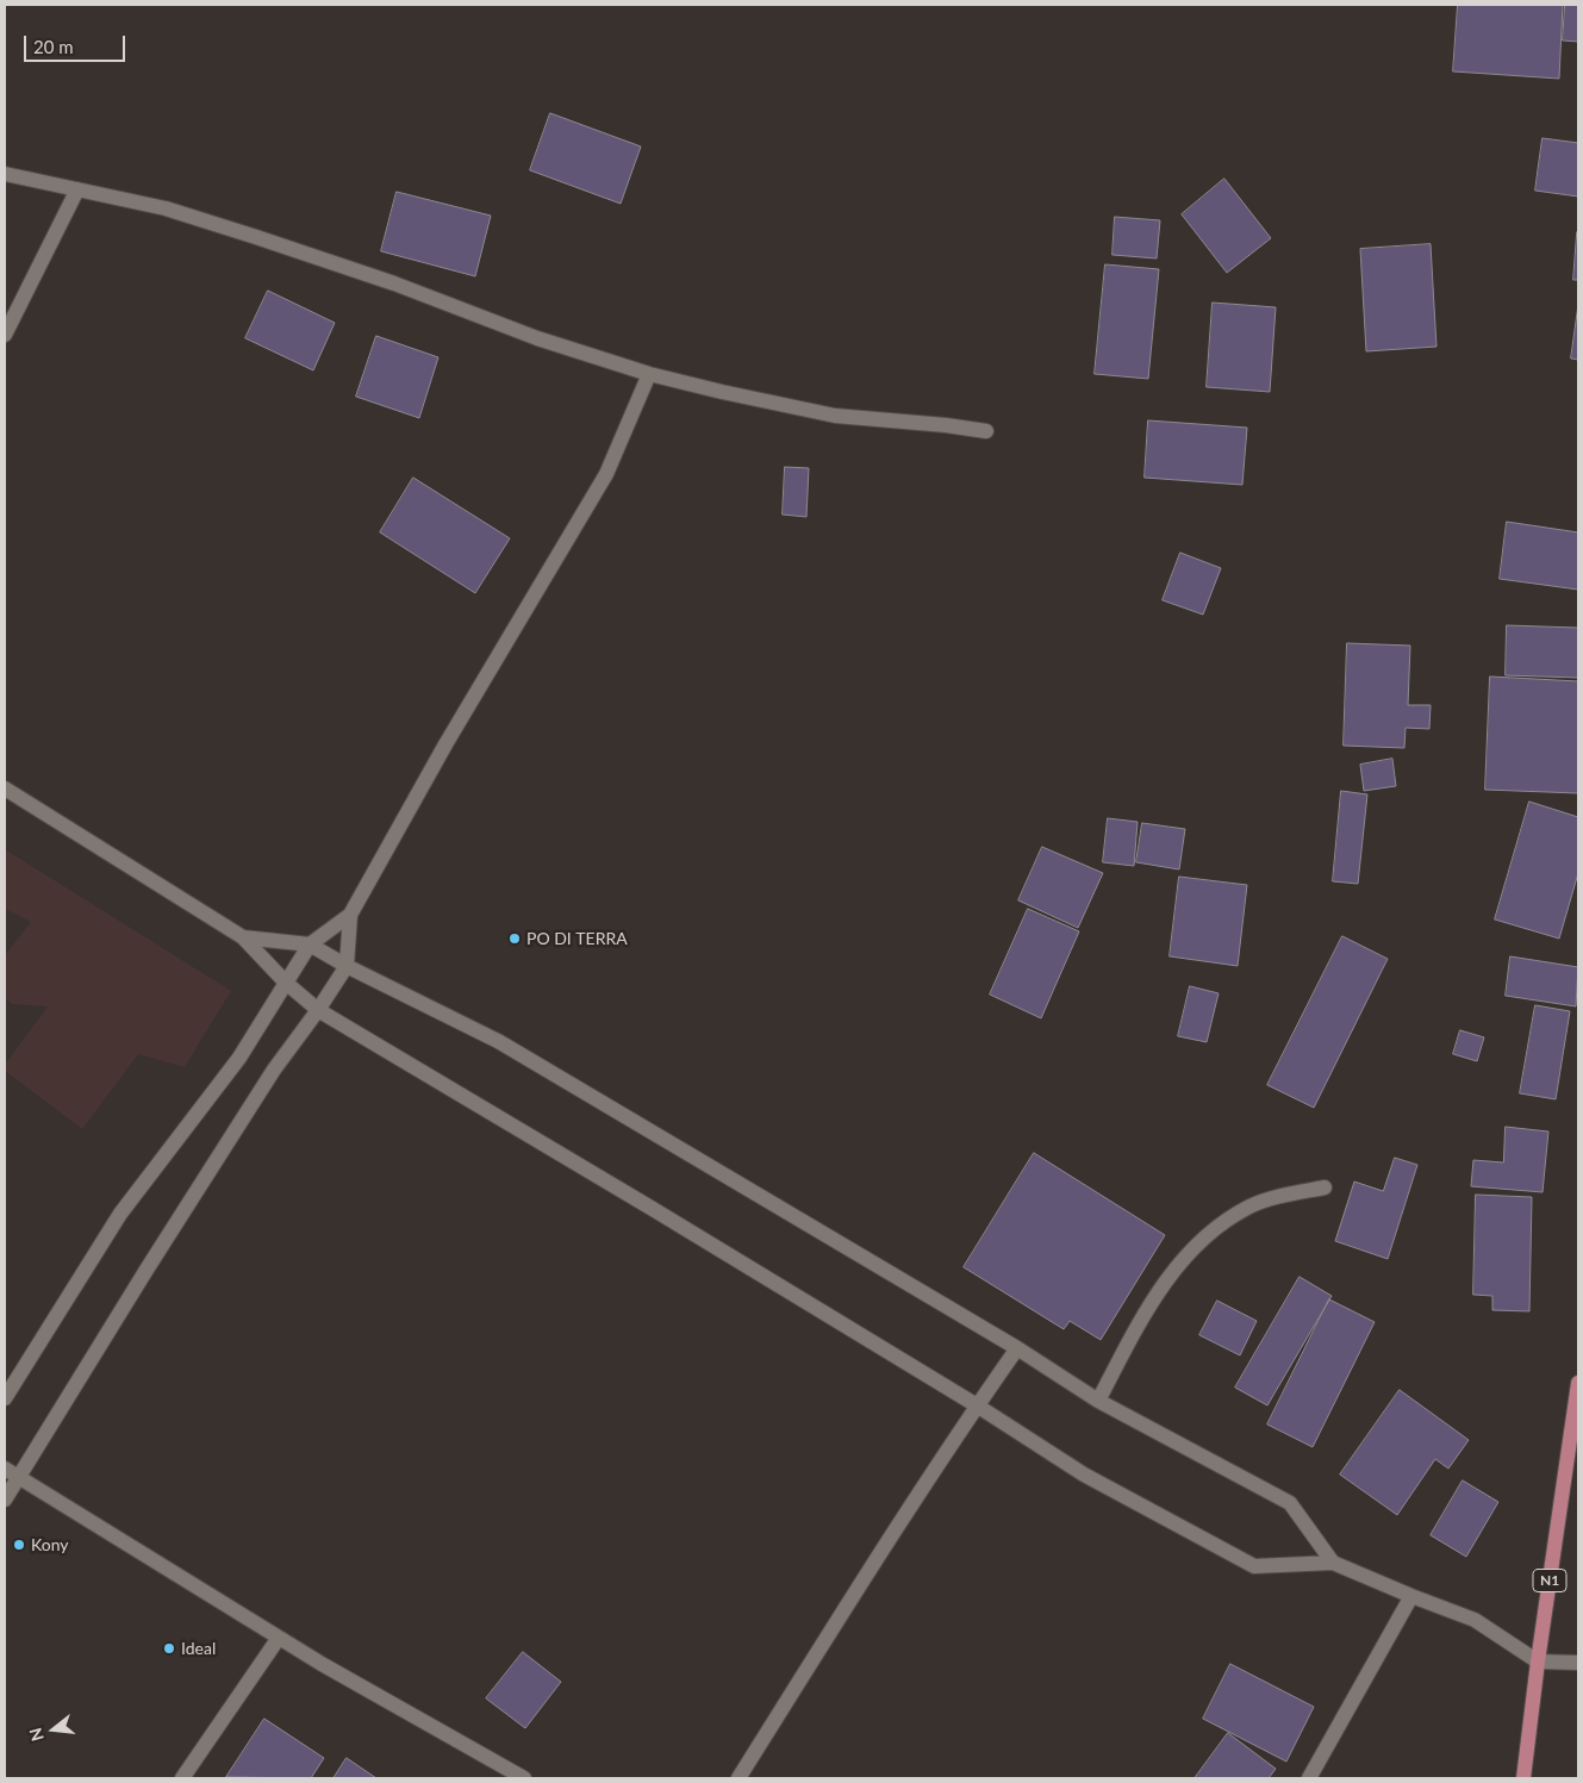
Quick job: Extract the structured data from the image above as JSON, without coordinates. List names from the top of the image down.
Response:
{
  "streets": {
    "main road": ["N1"]
  },
  "places": ["PO DI TERRA", "Kony", "Ideal"],
  "scale_bar": "20 m",
  "north": "left"
}
